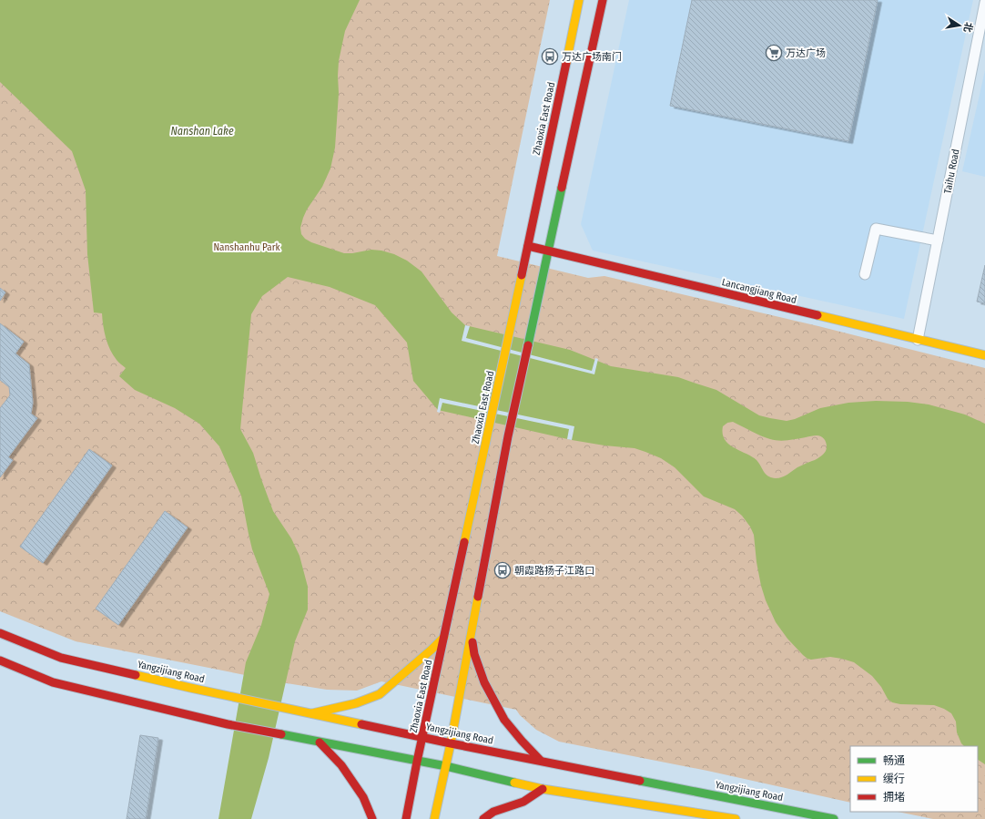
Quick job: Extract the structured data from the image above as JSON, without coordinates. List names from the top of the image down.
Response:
{
  "streets": {
    "main road": ["Zhaoxia East Road", "Lancangjiang Road", "Yangzijiang Road"],
    "street": ["Taihu Road"]
  },
  "crossings": [
    ["Zhaoxia East Road", "Lancangjiang Road"],
    ["Zhaoxia East Road", "Yangzijiang Road"],
    ["Taihu Road", "Lancangjiang Road"]
  ],
  "water": ["Nanshan Lake"],
  "parks": ["Nanshanhu Park"],
  "places": {
    "supermarket": ["万达广场"],
    "bus stop": ["万达广场南门", "朝霞路扬子江路口"]
  },
  "legend": ["畅通", "缓行", "拥堵"],
  "north": "right"
}
